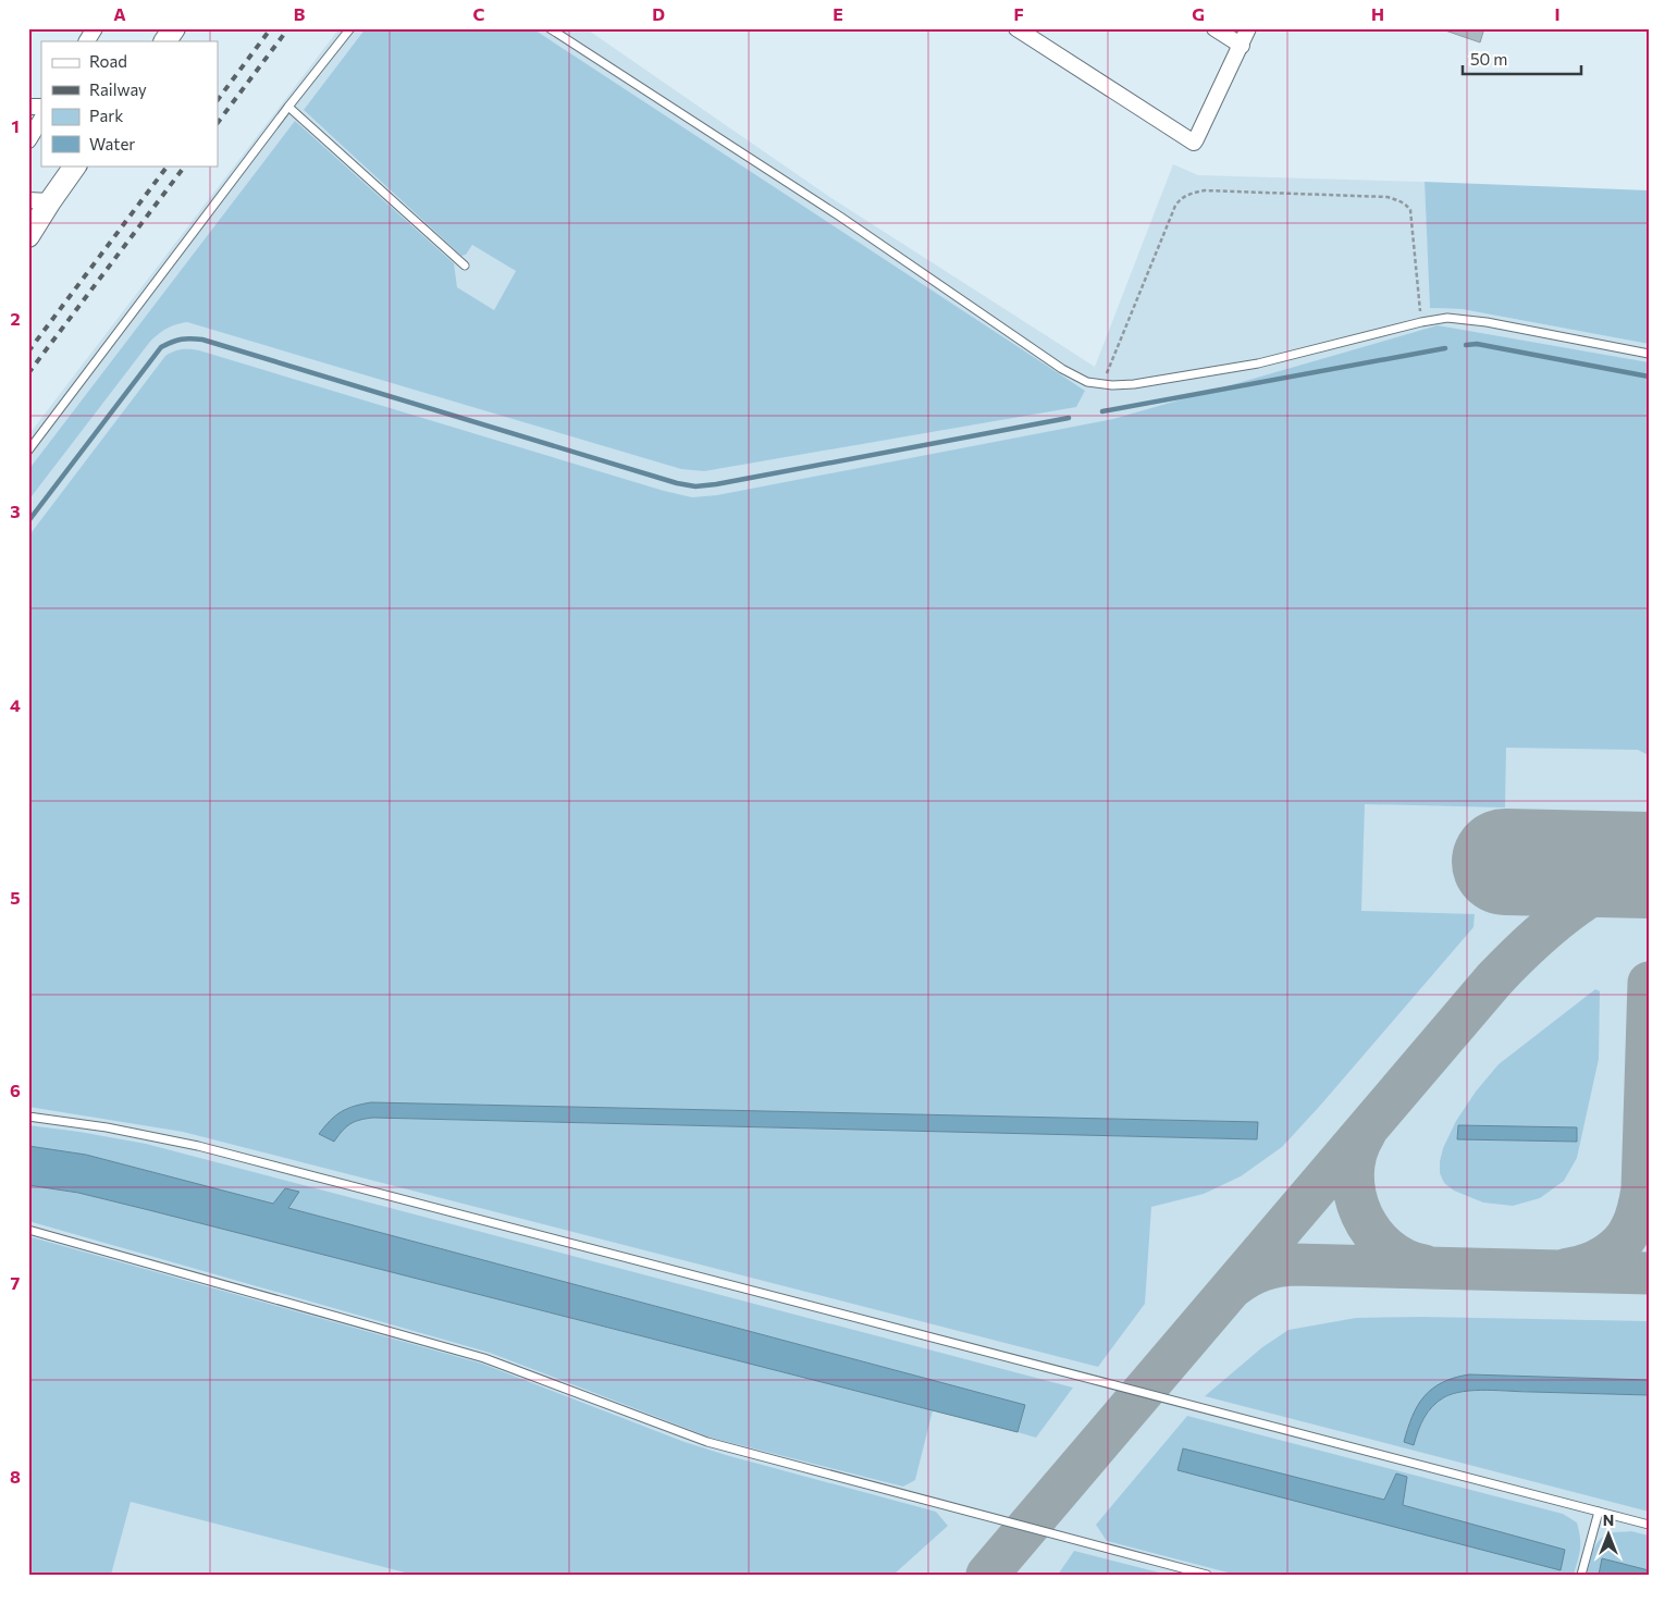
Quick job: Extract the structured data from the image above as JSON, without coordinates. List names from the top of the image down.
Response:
{
  "legend": [
    "Road",
    "Railway",
    "Park",
    "Water"
  ],
  "scale_bar": "50 m",
  "north": "top",
  "grid": {
    "columns": [
      "A",
      "B",
      "C",
      "D",
      "E",
      "F",
      "G",
      "H",
      "I"
    ],
    "rows": [
      "1",
      "2",
      "3",
      "4",
      "5",
      "6",
      "7",
      "8"
    ]
  }
}
